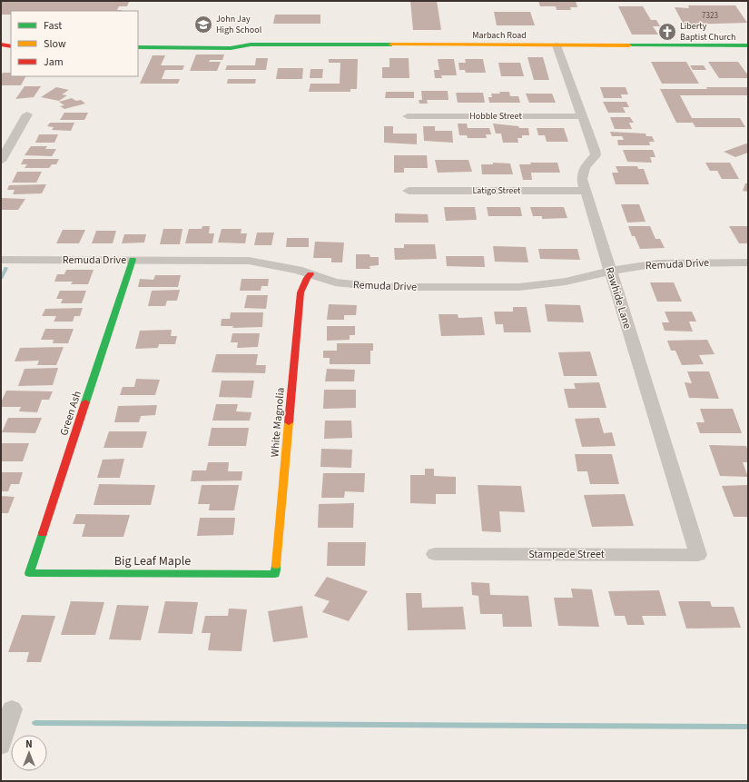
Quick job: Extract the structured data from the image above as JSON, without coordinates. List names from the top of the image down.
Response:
{
  "streets": {
    "main road": [
      "Marbach Road",
      "Green Ash",
      "White Magnolia",
      "Big Leaf Maple"
    ],
    "street": [
      "Hobble Street",
      "Latigo Street",
      "Remuda Drive",
      "Rawhide Lane",
      "Stampede Street"
    ]
  },
  "crossings": [
    ["Marbach Road", "Rawhide Lane"],
    ["Hobble Street", "Rawhide Lane"],
    ["Latigo Street", "Rawhide Lane"],
    ["Remuda Drive", "Rawhide Lane"],
    ["Remuda Drive", "Green Ash"],
    ["Remuda Drive", "White Magnolia"],
    ["Rawhide Lane", "Stampede Street"],
    ["Green Ash", "Big Leaf Maple"],
    ["White Magnolia", "Big Leaf Maple"]
  ],
  "places": {
    "school or university": ["John Jay High School"],
    "church": ["Liberty Baptist Church"]
  },
  "house_numbers": ["7323"],
  "legend": ["Fast", "Slow", "Jam"],
  "north": "top"
}
